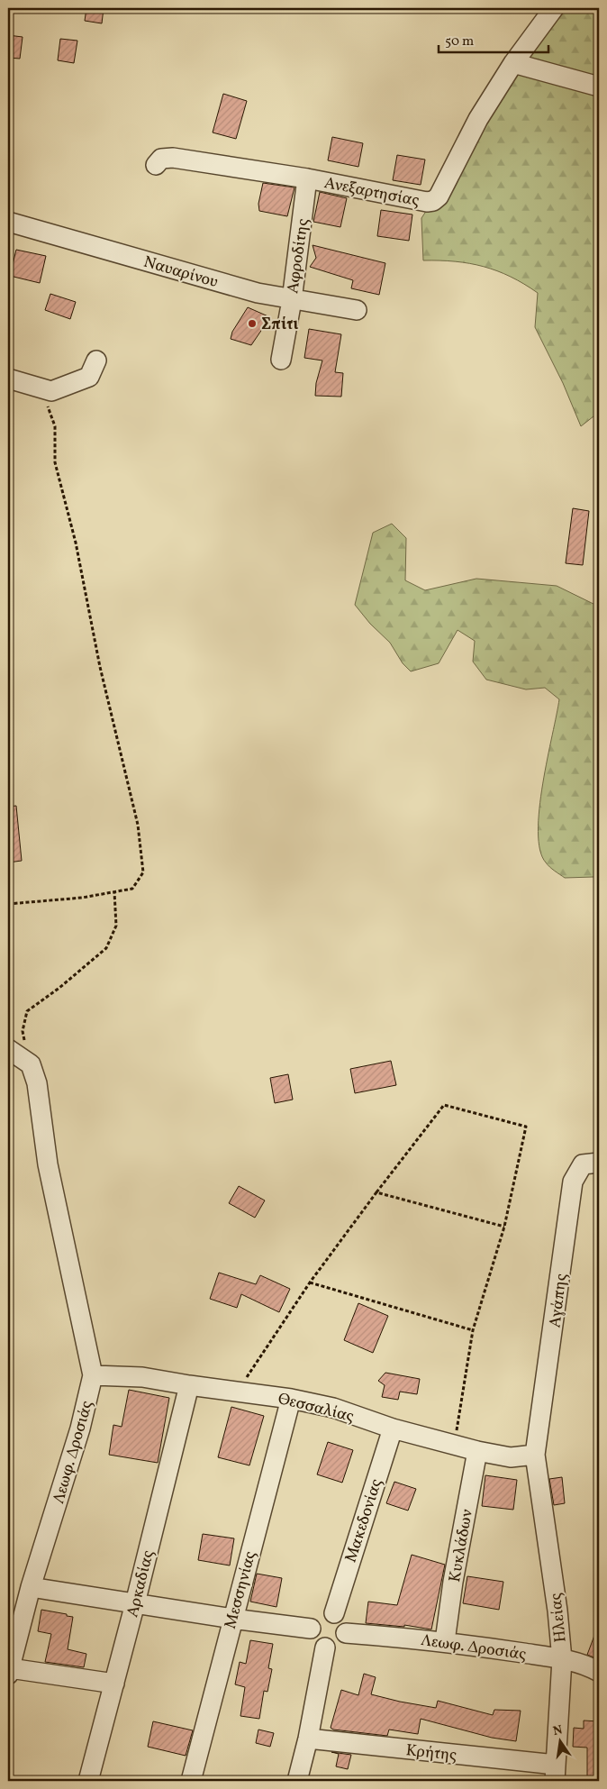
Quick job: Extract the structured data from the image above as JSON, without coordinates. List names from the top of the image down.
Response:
{
  "streets": {
    "street": [
      "Ανεξαρτησίας",
      "Αφροδίτης",
      "Ναυαρίνου",
      "Αγάπης",
      "Θεσσαλίας",
      "Λεωφ. Δροσιάς",
      "Μακεδονίας",
      "Κυκλάδων",
      "Αρκαδίας",
      "Μεσσηνίας",
      "Ηλείας",
      "Κρήτης"
    ]
  },
  "crossings": [
    ["Ανεξαρτησίας", "Αφροδίτης"],
    ["Αφροδίτης", "Ναυαρίνου"],
    ["Αγάπης", "Θεσσαλίας"],
    ["Αγάπης", "Ηλείας"],
    ["Θεσσαλίας", "Λεωφ. Δροσιάς"],
    ["Θεσσαλίας", "Μακεδονίας"],
    ["Θεσσαλίας", "Κυκλάδων"],
    ["Θεσσαλίας", "Αρκαδίας"],
    ["Θεσσαλίας", "Μεσσηνίας"],
    ["Θεσσαλίας", "Ηλείας"],
    ["Λεωφ. Δροσιάς", "Μακεδονίας"],
    ["Λεωφ. Δροσιάς", "Κυκλάδων"],
    ["Λεωφ. Δροσιάς", "Ηλείας"],
    ["Ηλείας", "Κρήτης"]
  ],
  "places": ["Σπίτι"],
  "scale_bar": "50 m",
  "north": "top"
}
